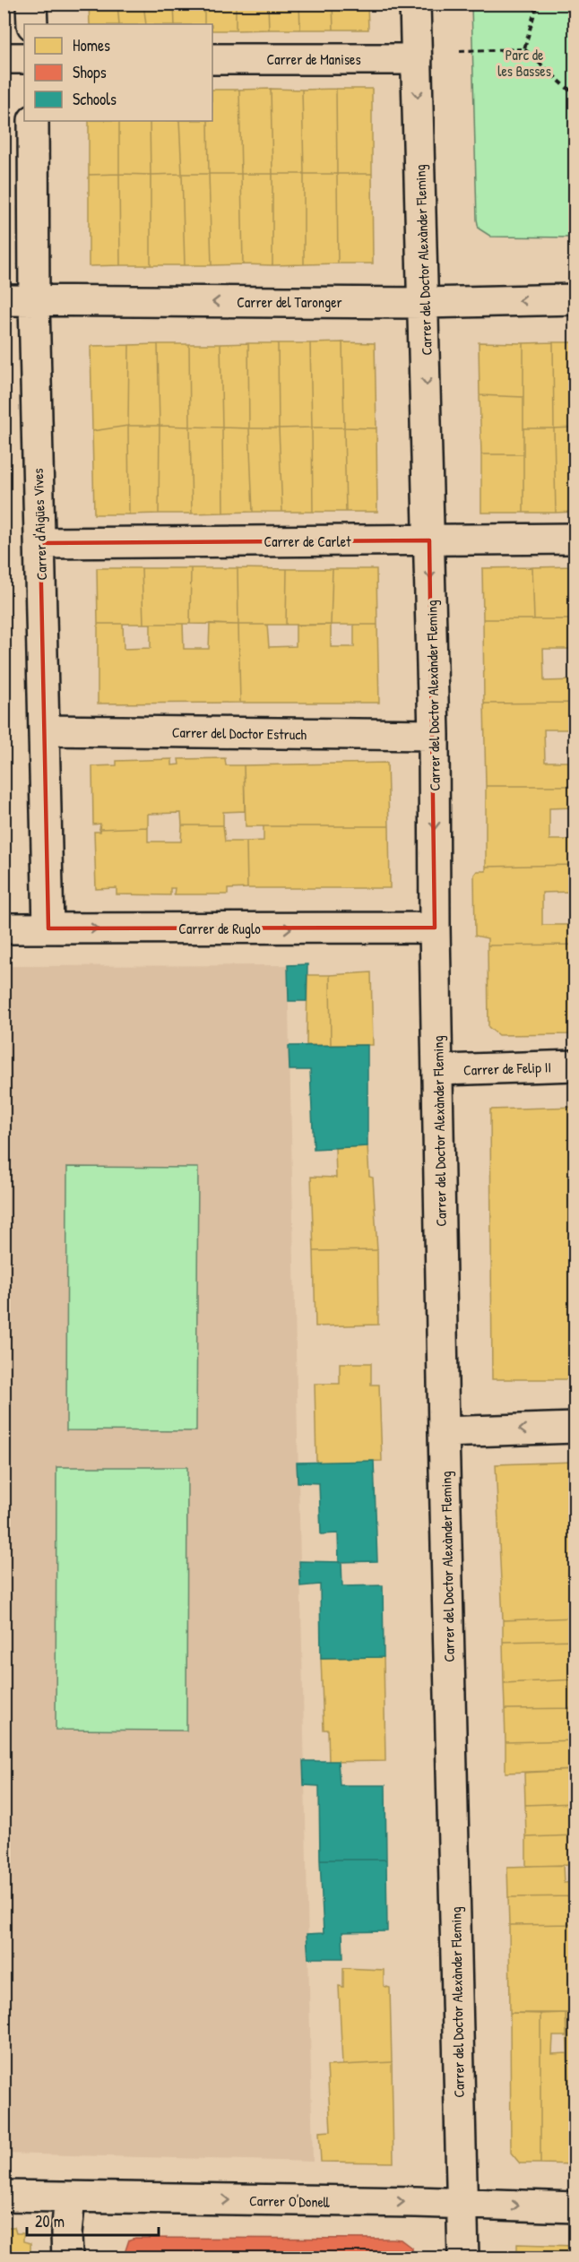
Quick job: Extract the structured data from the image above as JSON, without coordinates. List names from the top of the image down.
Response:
{
  "streets": {
    "street": [
      "Carrer de Manises",
      "Carrer del Doctor Alexànder Fleming",
      "Carrer del Taronger",
      "Carrer d'Aigües Vives",
      "Carrer de Carlet",
      "Carrer del Doctor Estruch",
      "Carrer de Ruglo",
      "Carrer de Felip II",
      "Carrer O'Donell"
    ]
  },
  "crossings": [
    ["Carrer de Manises", "Carrer del Doctor Alexànder Fleming"],
    ["Carrer del Doctor Alexànder Fleming", "Carrer del Taronger"],
    ["Carrer del Doctor Alexànder Fleming", "Carrer de Carlet"],
    ["Carrer del Doctor Alexànder Fleming", "Carrer del Doctor Estruch"],
    ["Carrer del Doctor Alexànder Fleming", "Carrer de Ruglo"],
    ["Carrer del Doctor Alexànder Fleming", "Carrer de Felip II"],
    ["Carrer del Doctor Alexànder Fleming", "Carrer O'Donell"],
    ["Carrer del Taronger", "Carrer d'Aigües Vives"],
    ["Carrer d'Aigües Vives", "Carrer de Carlet"],
    ["Carrer d'Aigües Vives", "Carrer del Doctor Estruch"],
    ["Carrer d'Aigües Vives", "Carrer de Ruglo"]
  ],
  "one_way": [
    "Carrer del Doctor Alexànder Fleming",
    "Carrer del Taronger",
    "Carrer de Ruglo",
    "Carrer O'Donell"
  ],
  "parks": ["Parc de les Basses"],
  "legend": ["Homes", "Shops", "Schools"],
  "scale_bar": "20 m"
}
